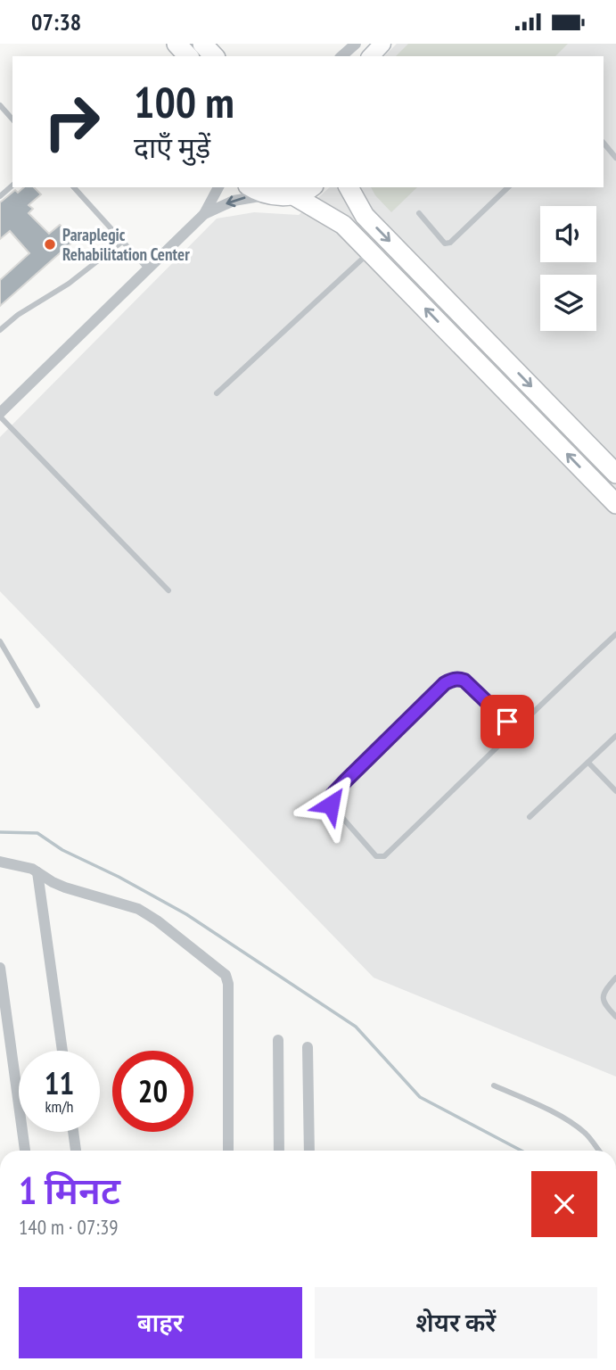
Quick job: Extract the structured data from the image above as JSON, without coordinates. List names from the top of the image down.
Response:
{
  "places": ["Paraplegic Rehabilitation Center"],
  "page": {
    "status": "07:38",
    "turn": ["100 m", "दाएँ मुड़ें"],
    "speed": "11 km/h",
    "limit": "20",
    "heading": ["1 मिनट", "140 m · 07:39"],
    "buttons": ["बाहर", "शेयर करें"]
  }
}
